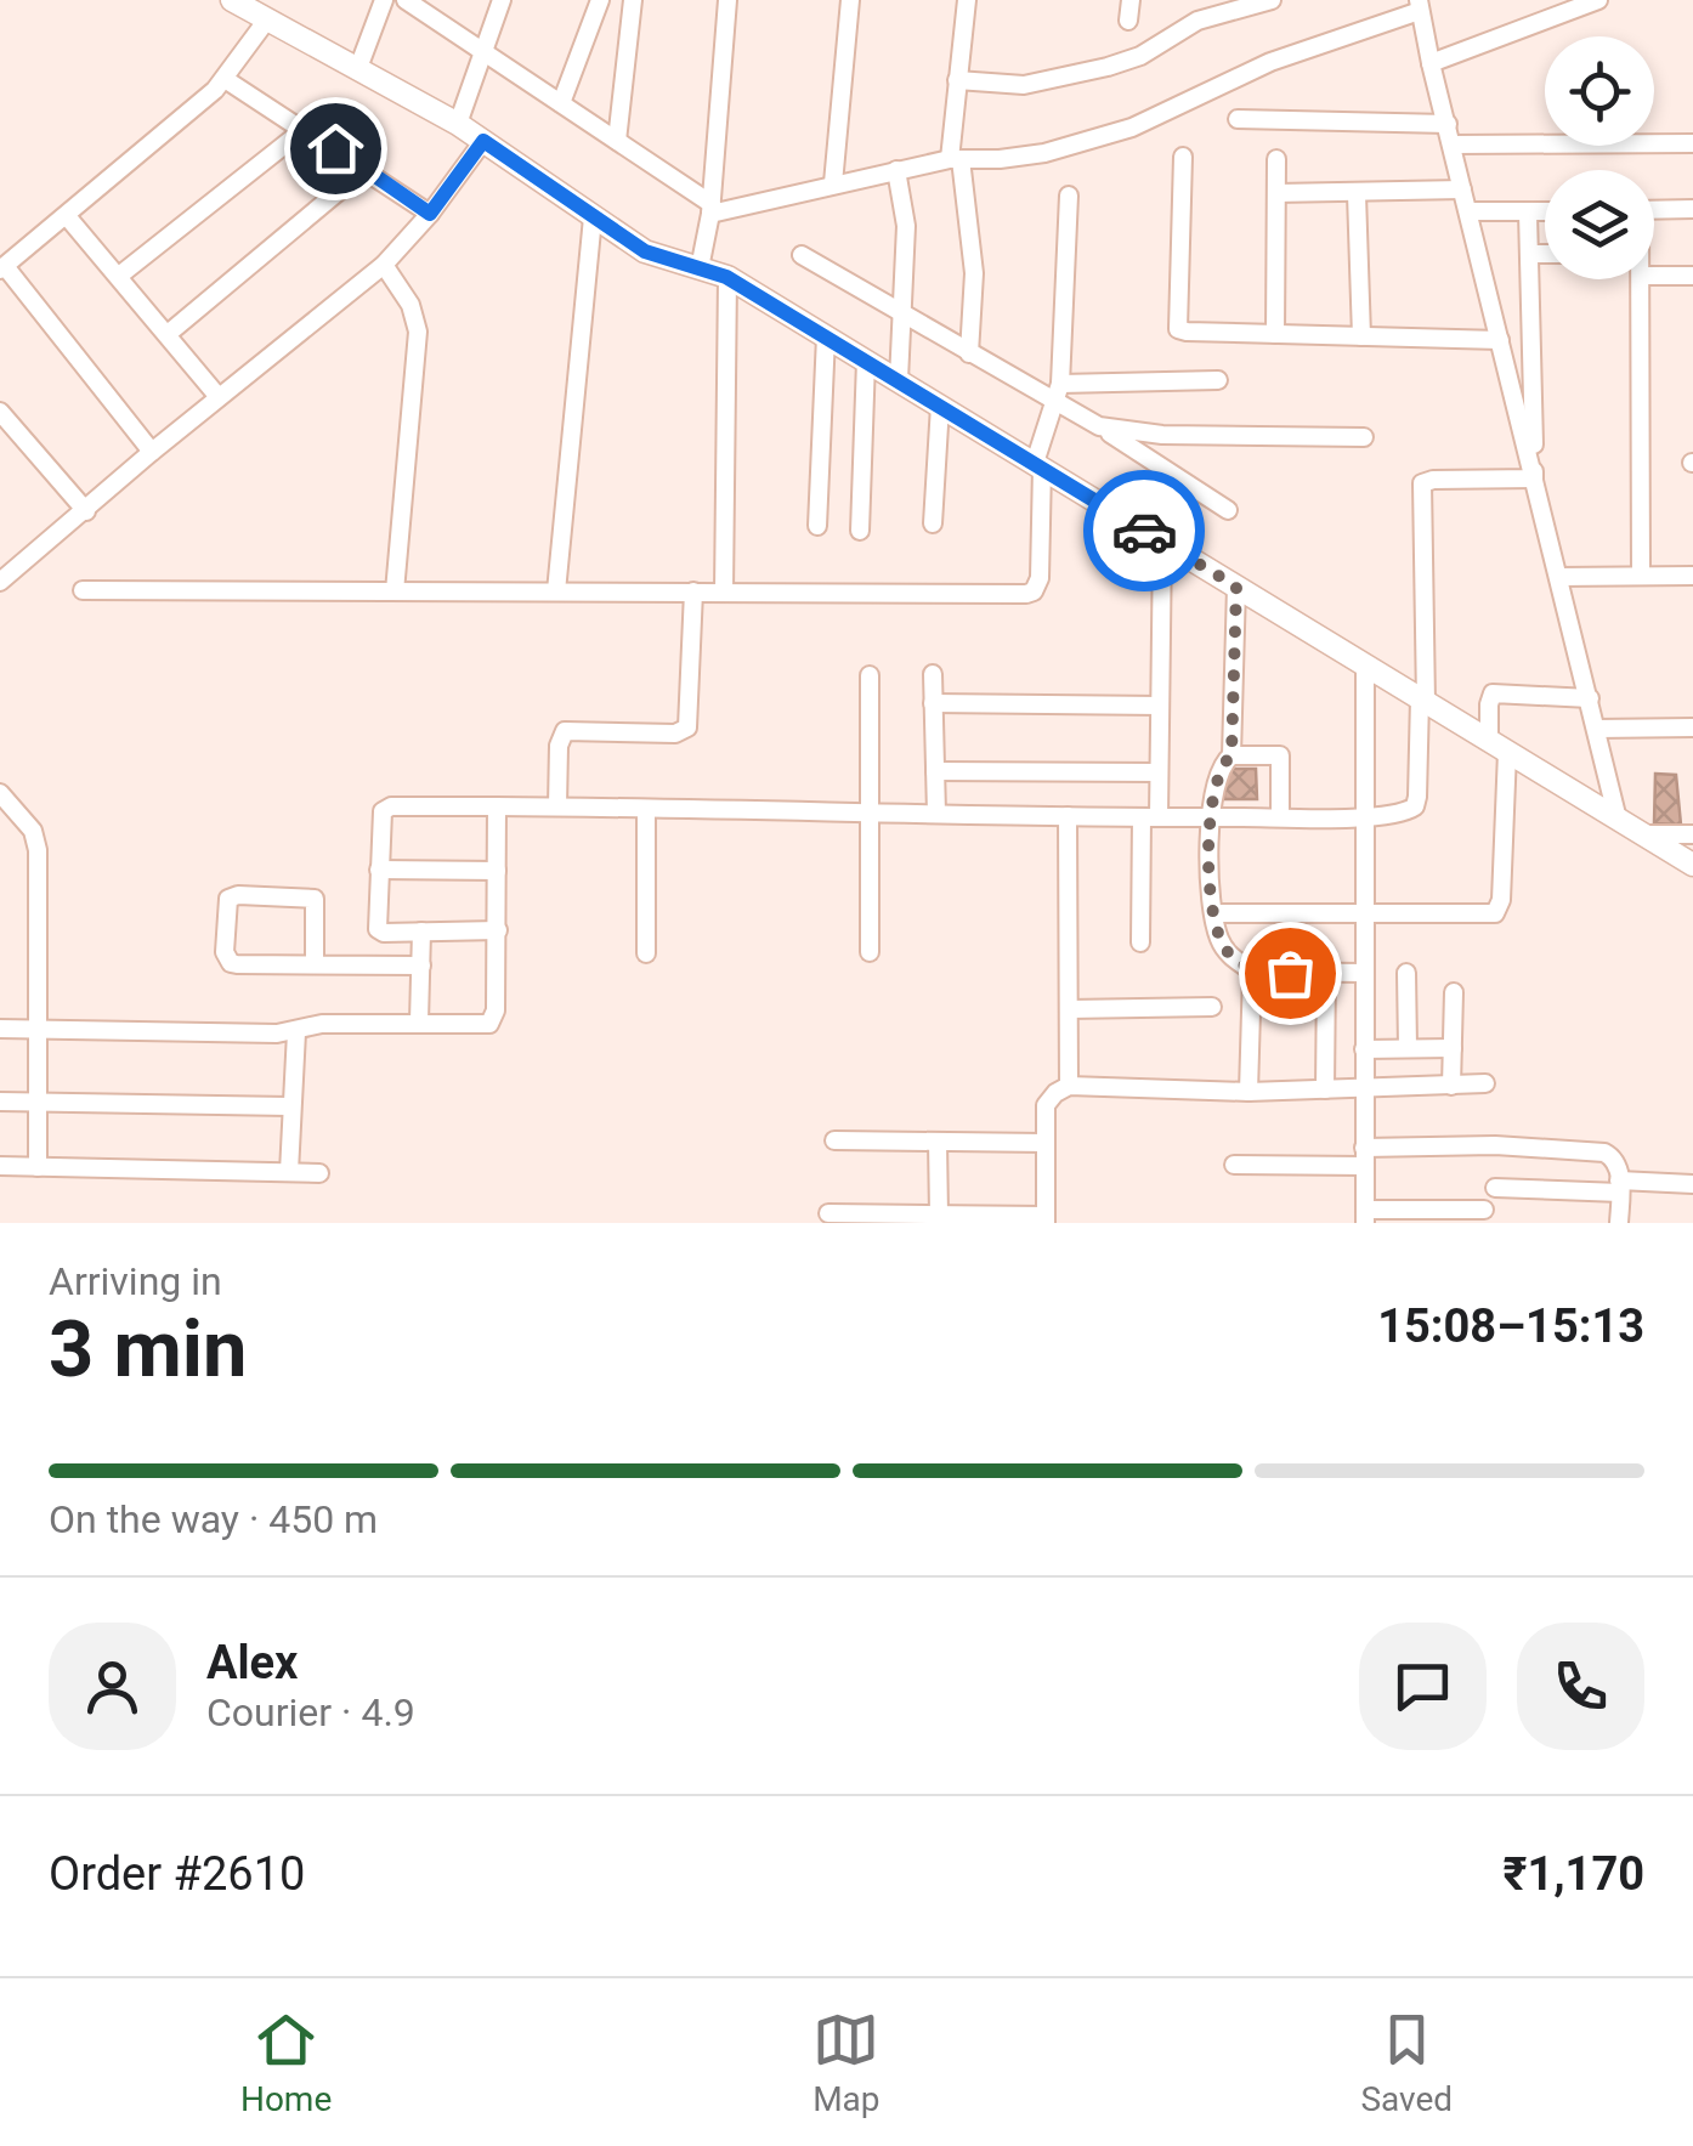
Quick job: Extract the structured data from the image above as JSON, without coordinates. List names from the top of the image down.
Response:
{
  "page": {
    "heading": ["3 min", "Arriving in", "15:08–15:13"],
    "panel": [
      "Alex",
      "Courier · 4.9",
      "Order #2610",
      "₹1,170"
    ],
    "bar": "On the way · 450 m",
    "tabs": ["Home", "Map", "Saved"]
  }
}
